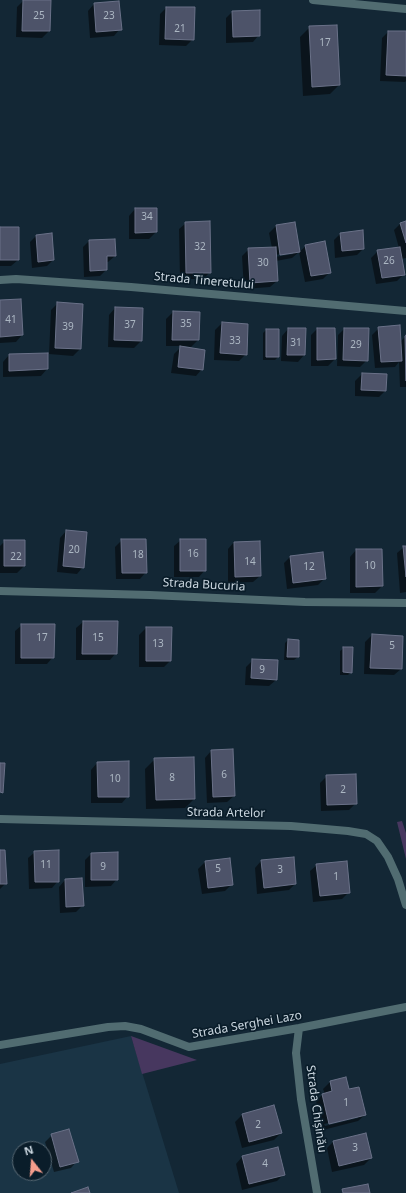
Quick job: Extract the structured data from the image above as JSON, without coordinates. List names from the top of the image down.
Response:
{
  "streets": {
    "street": [
      "Strada Tineretului",
      "Strada Bucuria",
      "Strada Artelor",
      "Strada Serghei Lazo",
      "Strada Chișinău"
    ]
  },
  "crossings": [
    ["Strada Serghei Lazo", "Strada Chișinău"]
  ],
  "house_numbers": [
    "25",
    "23",
    "21",
    "17",
    "34",
    "32",
    "26",
    "30",
    "41",
    "35",
    "37",
    "39",
    "33",
    "31",
    "29",
    "20",
    "16",
    "18",
    "22",
    "14",
    "10",
    "12",
    "17",
    "15",
    "13",
    "5",
    "9",
    "6",
    "8",
    "10",
    "2",
    "11",
    "9",
    "5",
    "3",
    "1",
    "1",
    "2",
    "3",
    "4"
  ],
  "north": "top"
}
